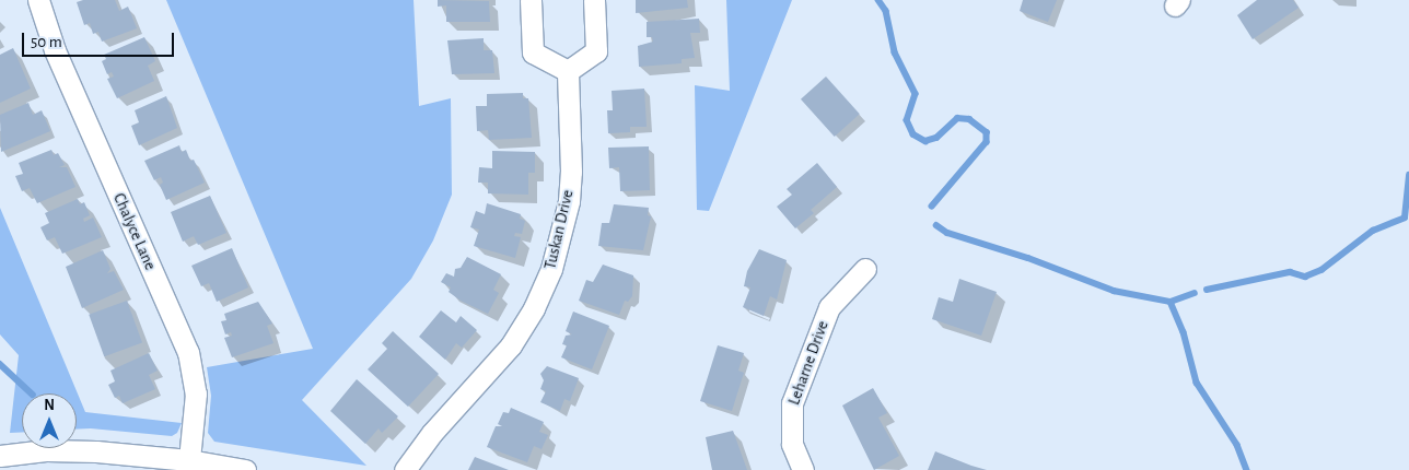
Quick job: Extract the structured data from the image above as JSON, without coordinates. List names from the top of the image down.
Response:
{
  "streets": {
    "street": ["Tuskan Drive", "Chalyce Lane", "Leharne Drive"]
  },
  "scale_bar": "50 m",
  "north": "top"
}
